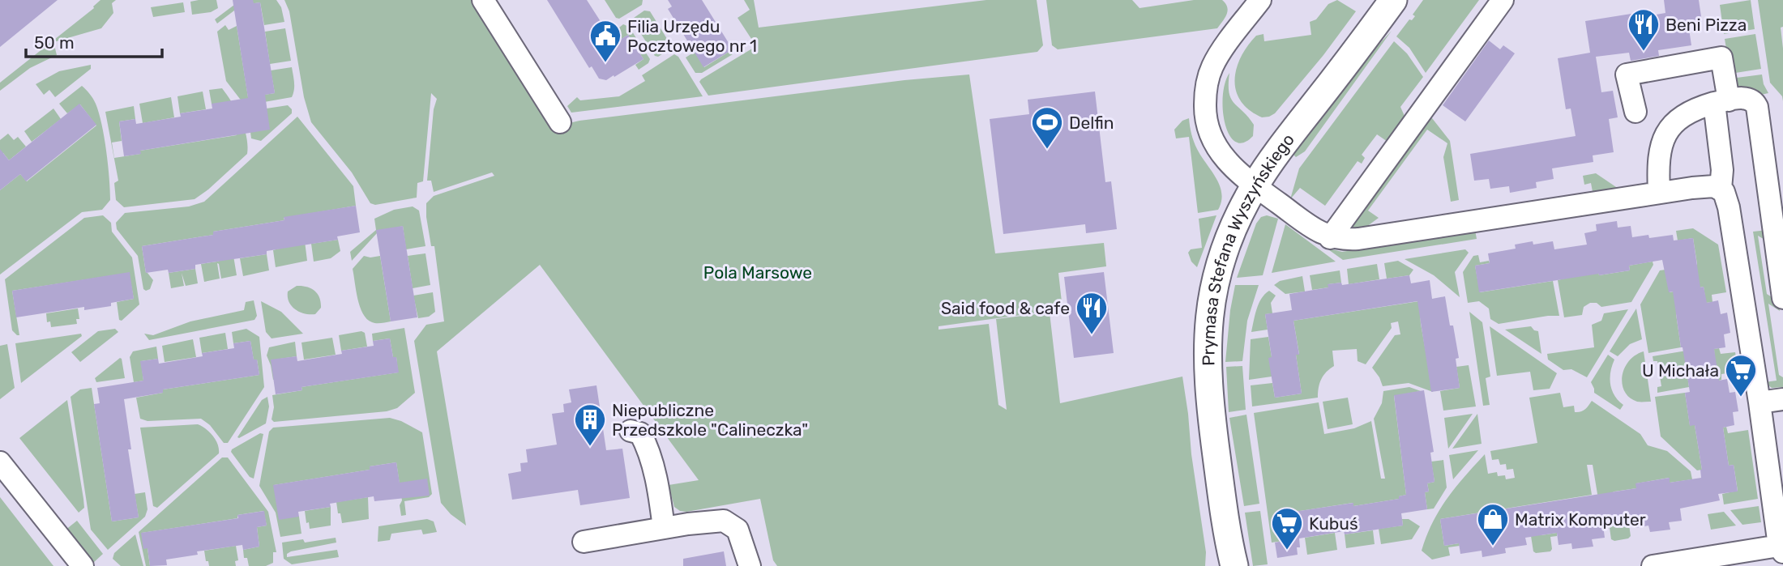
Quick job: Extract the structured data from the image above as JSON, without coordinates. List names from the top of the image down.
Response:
{
  "streets": {
    "street": ["Prymasa Stefana Wyszyńskiego"]
  },
  "parks": ["Pola Marsowe"],
  "places": {
    "restaurant": ["Beni Pizza", "Said food & cafe"],
    "public building": ["Filia Urzędu Pocztowego nr 1"],
    "sports": ["Delfin"],
    "supermarket": ["U Michała", "Kubuś"],
    "building": ["Niepubliczne Przedszkole \"Calineczka\""],
    "shop": ["Matrix Komputer"]
  },
  "scale_bar": "50 m"
}
